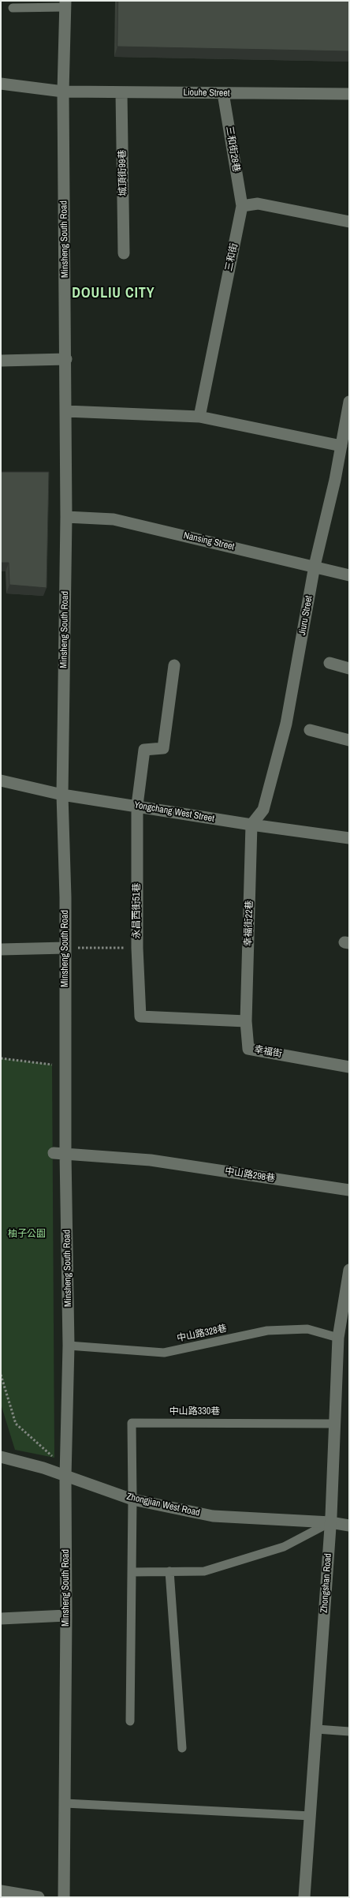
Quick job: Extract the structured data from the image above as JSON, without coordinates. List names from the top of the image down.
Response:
{
  "streets": {
    "street": [
      "Liouhe Street",
      "三和街28巷",
      "城頂街99巷",
      "Minsheng South Road",
      "三和街",
      "Nansing Street",
      "Jiuru Street",
      "Yongchang West Street",
      "永昌西街51巷",
      "幸福街22巷",
      "幸福街",
      "中山路298巷",
      "Zhongjian West Road",
      "Zhongshan Road"
    ],
    "lane": ["中山路328巷", "中山路330巷"]
  },
  "crossings": [
    ["Liouhe Street", "三和街28巷"],
    ["Liouhe Street", "城頂街99巷"],
    ["Liouhe Street", "Minsheng South Road"],
    ["三和街28巷", "三和街"],
    ["Minsheng South Road", "Nansing Street"],
    ["Minsheng South Road", "Yongchang West Street"],
    ["Minsheng South Road", "中山路298巷"],
    ["Minsheng South Road", "中山路328巷"],
    ["Minsheng South Road", "Zhongjian West Road"],
    ["Nansing Street", "Jiuru Street"],
    ["Jiuru Street", "Yongchang West Street"],
    ["Jiuru Street", "幸福街22巷"],
    ["Yongchang West Street", "永昌西街51巷"],
    ["Yongchang West Street", "幸福街22巷"],
    ["永昌西街51巷", "幸福街22巷"],
    ["永昌西街51巷", "幸福街"],
    ["幸福街22巷", "幸福街"],
    ["中山路328巷", "Zhongshan Road"],
    ["中山路330巷", "Zhongjian West Road"],
    ["中山路330巷", "Zhongshan Road"],
    ["Zhongjian West Road", "Zhongshan Road"]
  ],
  "districts": ["DOULIU CITY"],
  "parks": ["柚子公園"]
}
